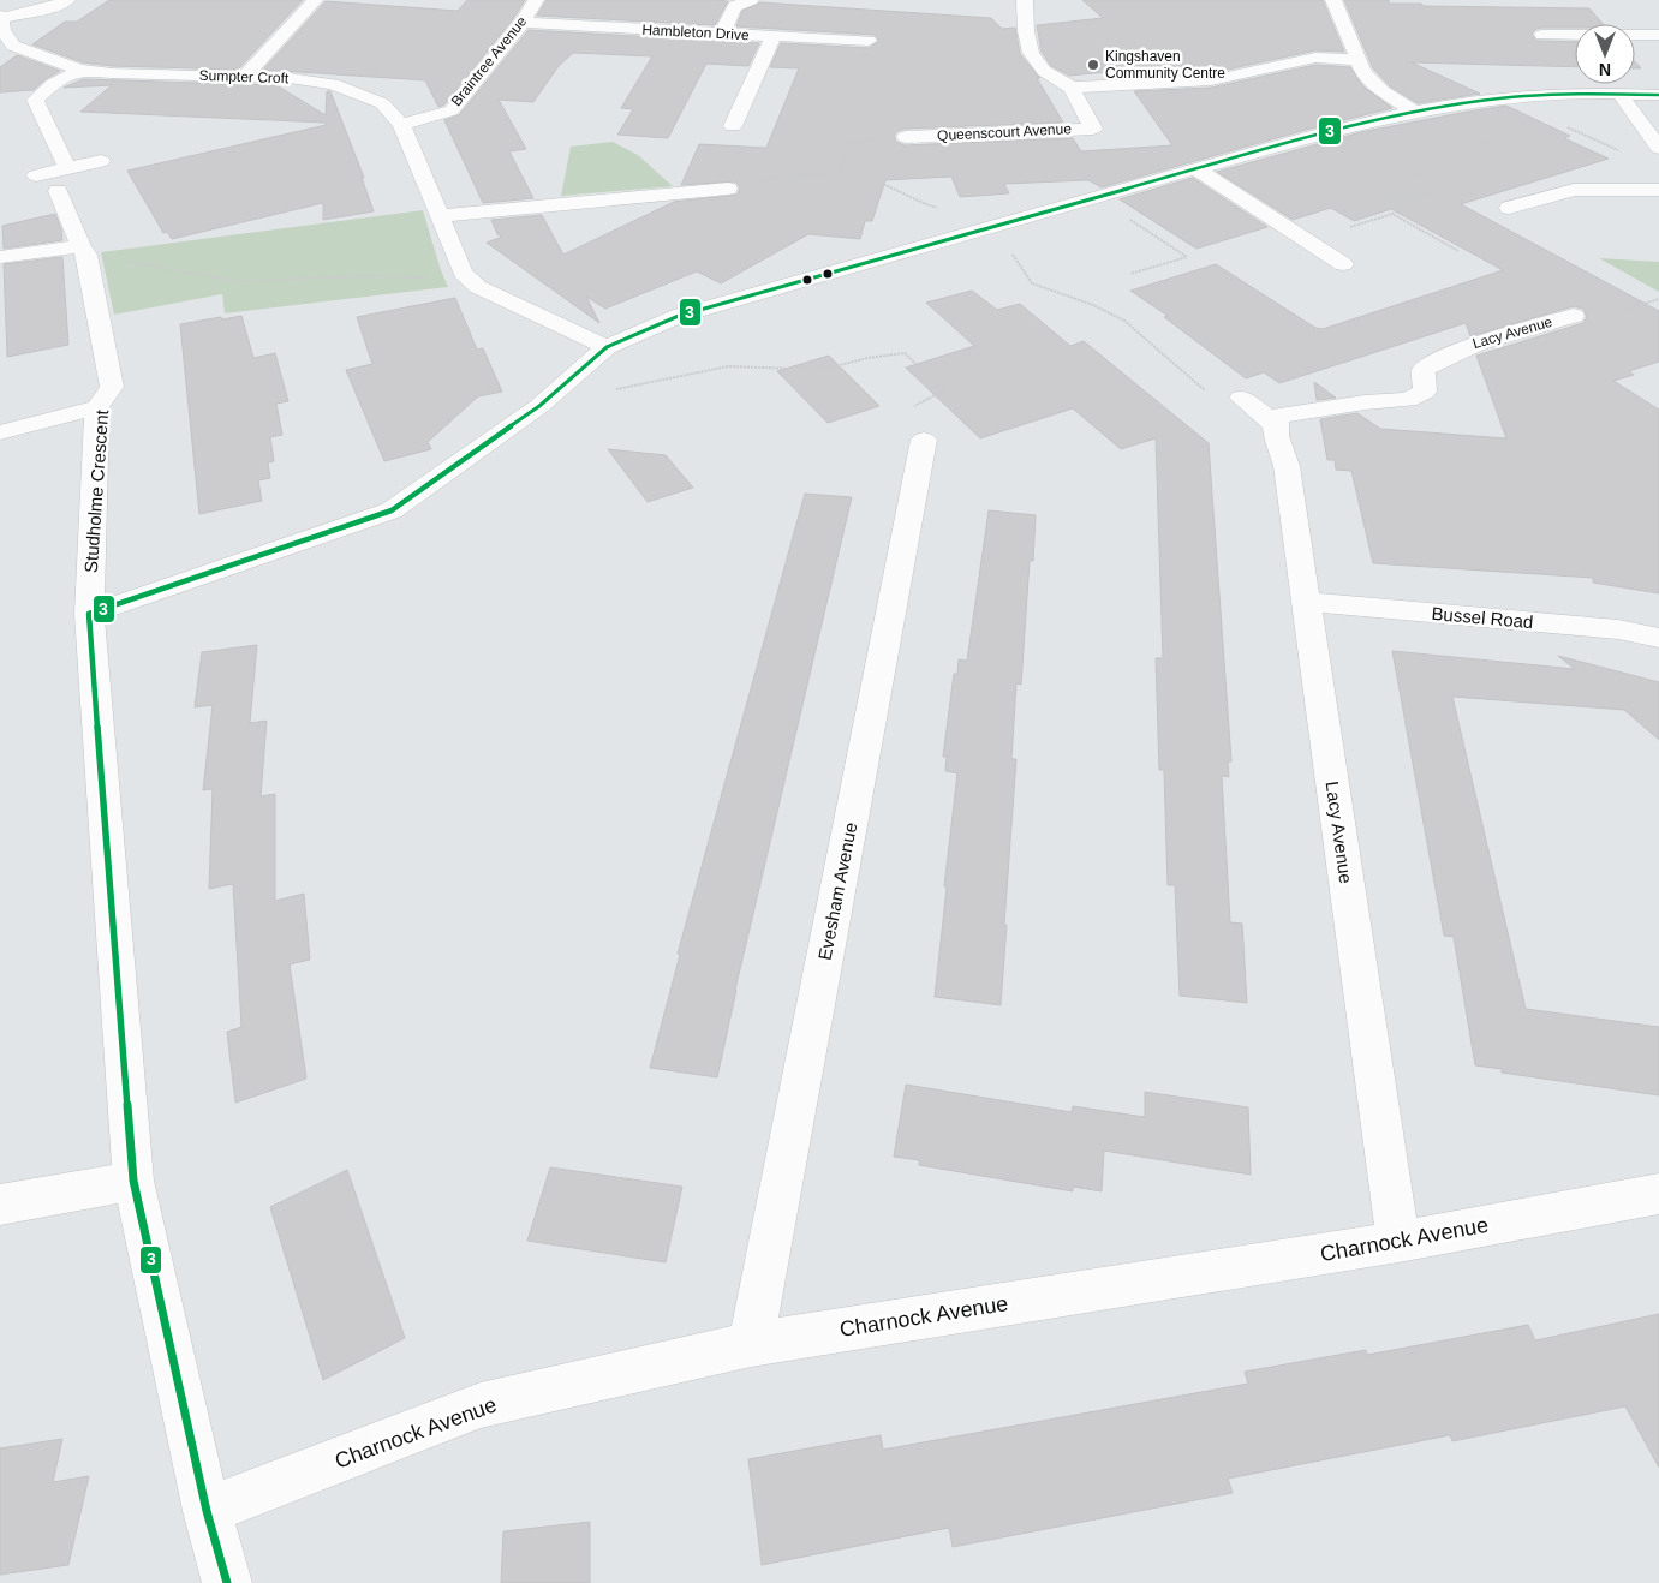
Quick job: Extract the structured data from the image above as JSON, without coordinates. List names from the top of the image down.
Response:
{
  "streets": {
    "street": [
      "Hambleton Drive",
      "Braintree Avenue",
      "Sumpter Croft",
      "Queenscourt Avenue",
      "Lacy Avenue",
      "Studholme Crescent",
      "Bussel Road",
      "Evesham Avenue",
      "Charnock Avenue"
    ]
  },
  "crossings": [
    ["Hambleton Drive", "Braintree Avenue"],
    ["Braintree Avenue", "Sumpter Croft"],
    ["Lacy Avenue", "Bussel Road"],
    ["Lacy Avenue", "Charnock Avenue"],
    ["Studholme Crescent", "Charnock Avenue"],
    ["Evesham Avenue", "Charnock Avenue"]
  ],
  "places": ["Kingshaven Community Centre"],
  "lines": ["transit line 3"],
  "north": "bottom"
}
